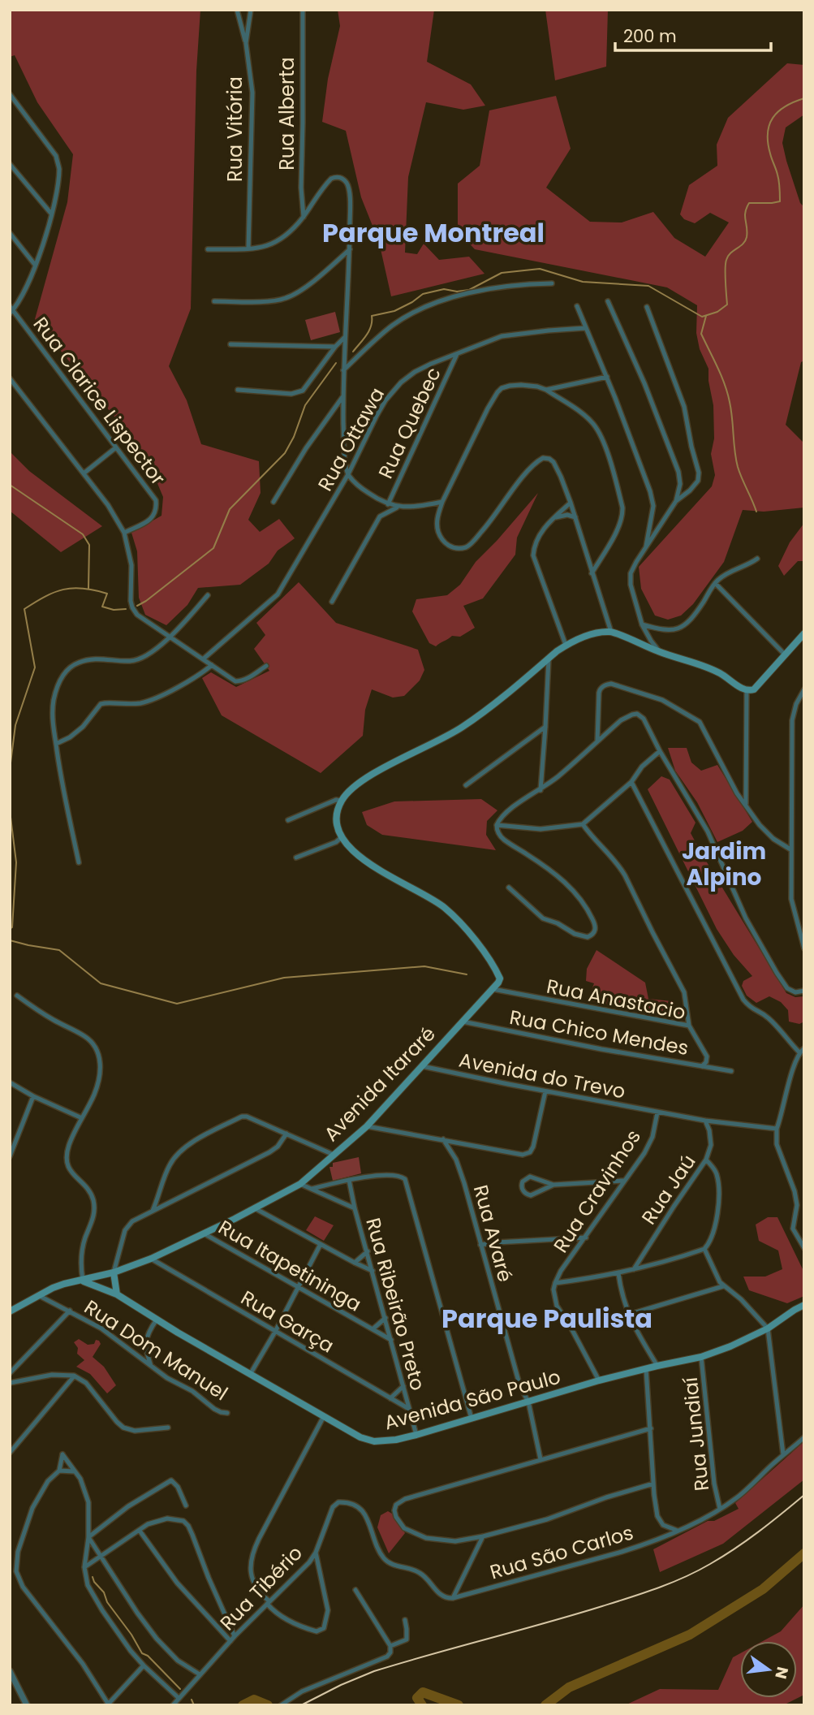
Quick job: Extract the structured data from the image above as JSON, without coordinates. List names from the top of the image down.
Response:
{
  "streets": {
    "main road": ["Avenida Itararé", "Avenida São Paulo"],
    "street": [
      "Rua Alberta",
      "Rua Vitória",
      "Rua Clarice Lispector",
      "Rua Quebec",
      "Rua Ottawa",
      "Rua Anastacio",
      "Rua Chico Mendes",
      "Avenida do Trevo",
      "Rua Jaú",
      "Rua Cravinhos",
      "Rua Avaré",
      "Rua Itapetininga",
      "Rua Ribeirão Preto",
      "Rua Garça",
      "Rua Dom Manuel",
      "Rua Jundiaí",
      "Rua São Carlos",
      "Rua Tibério"
    ]
  },
  "crossings": [
    ["Rua Quebec", "Rua Ottawa"],
    ["Rua Anastacio", "Rua Chico Mendes"],
    ["Rua Anastacio", "Avenida Itararé"],
    ["Rua Chico Mendes", "Avenida Itararé"],
    ["Avenida do Trevo", "Avenida Itararé"],
    ["Avenida do Trevo", "Rua Jaú"],
    ["Avenida do Trevo", "Rua Cravinhos"],
    ["Avenida Itararé", "Rua Itapetininga"],
    ["Avenida Itararé", "Rua Garça"],
    ["Avenida Itararé", "Avenida São Paulo"],
    ["Rua Avaré", "Avenida São Paulo"],
    ["Rua Itapetininga", "Rua Ribeirão Preto"],
    ["Rua Ribeirão Preto", "Rua Garça"],
    ["Rua Ribeirão Preto", "Avenida São Paulo"],
    ["Avenida São Paulo", "Rua Jundiaí"],
    ["Rua Jundiaí", "Rua São Carlos"],
    ["Rua São Carlos", "Rua Tibério"]
  ],
  "districts": ["Parque Montreal", "Jardim Alpino", "Parque Paulista"],
  "scale_bar": "200 m",
  "north": "right"
}
